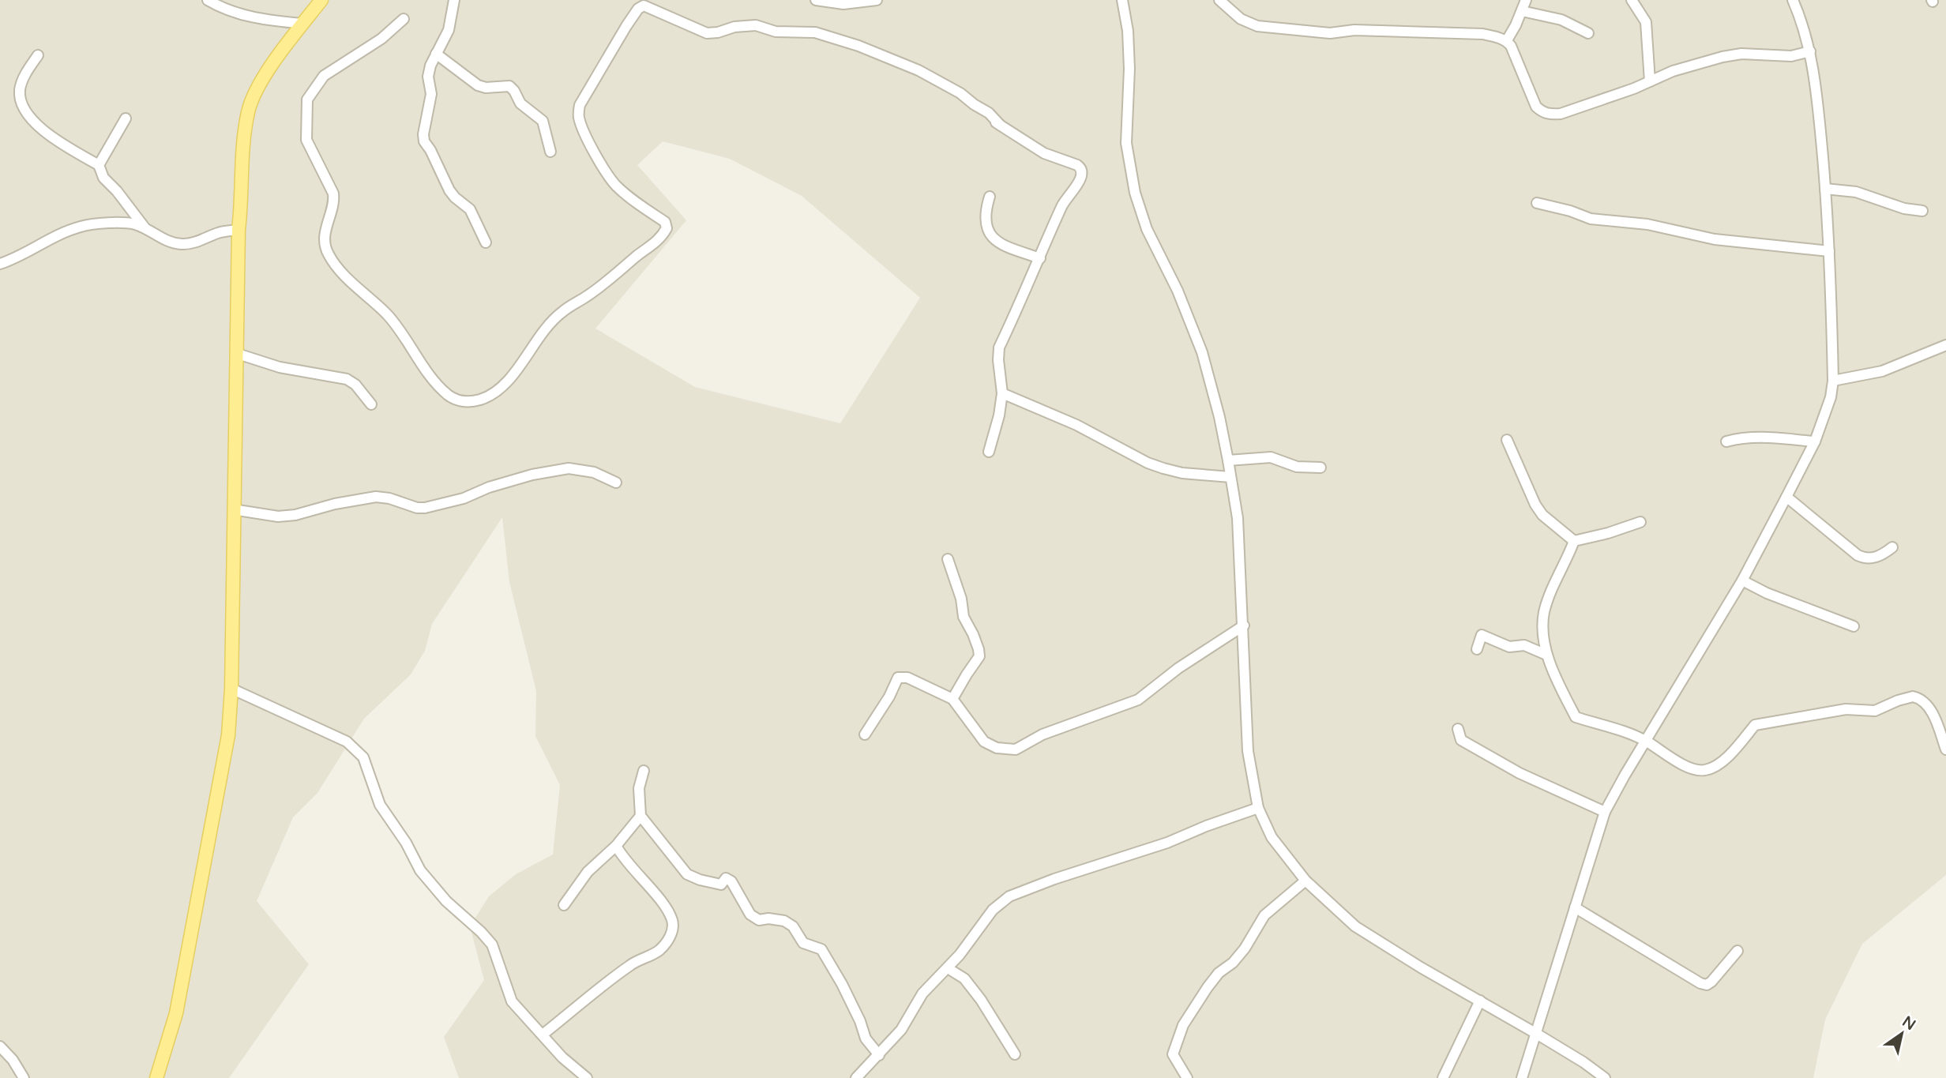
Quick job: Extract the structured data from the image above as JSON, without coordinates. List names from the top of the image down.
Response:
{
  "north": "top right"
}
